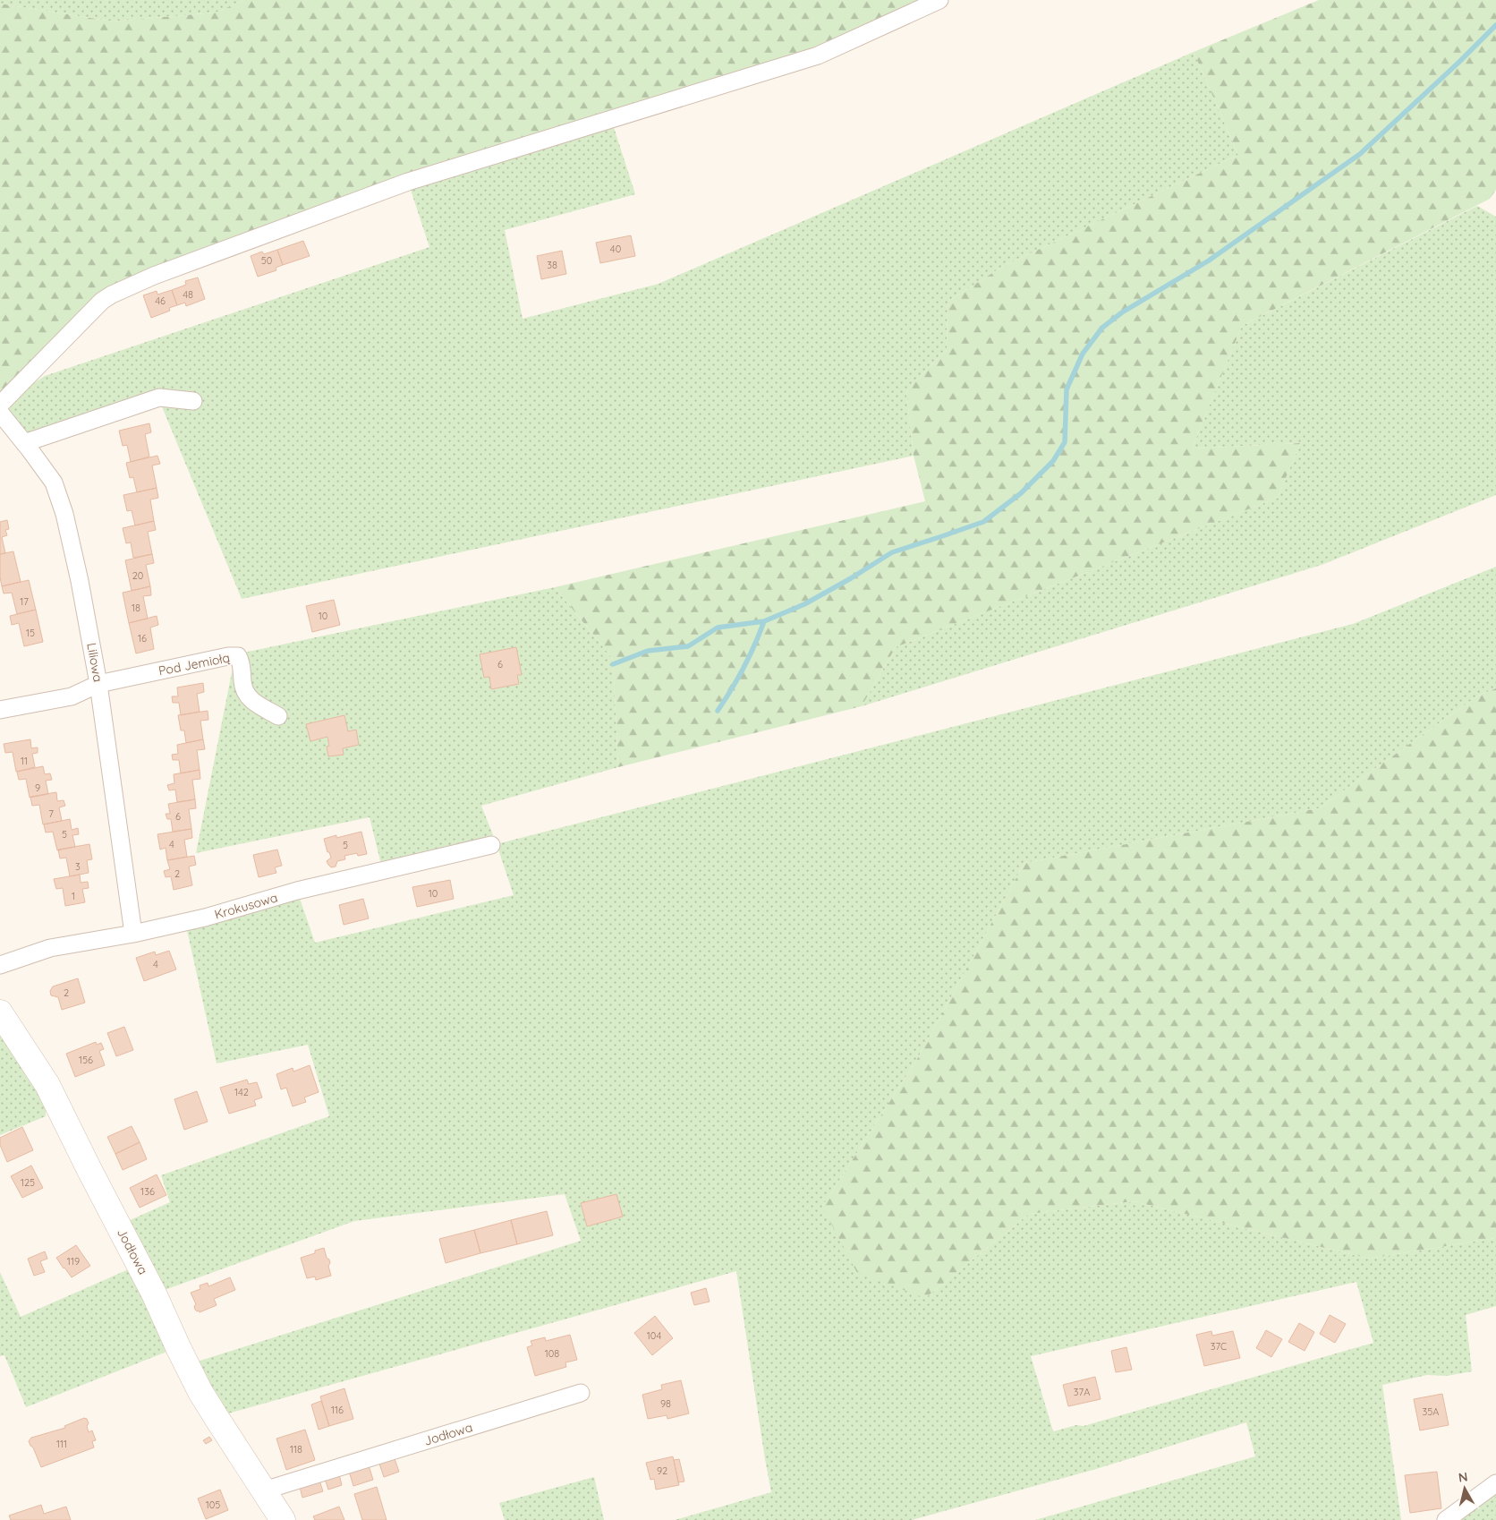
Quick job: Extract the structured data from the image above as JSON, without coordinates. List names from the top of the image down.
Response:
{
  "streets": {
    "street": [
      "Liliowa",
      "Pod Jemiołą",
      "Krokusowa",
      "Jodłowa"
    ]
  },
  "crossings": [
    ["Liliowa", "Pod Jemiołą"],
    ["Liliowa", "Krokusowa"]
  ],
  "house_numbers": [
    "40",
    "50",
    "38",
    "48",
    "46",
    "20",
    "17",
    "18",
    "10",
    "15",
    "16",
    "6",
    "11",
    "9",
    "7",
    "6",
    "5",
    "4",
    "5",
    "3",
    "2",
    "10",
    "1",
    "4",
    "2",
    "156",
    "142",
    "125",
    "136",
    "119",
    "104",
    "37C",
    "108",
    "37A",
    "98",
    "116",
    "35A",
    "111",
    "118",
    "92",
    "105"
  ],
  "north": "top"
}
